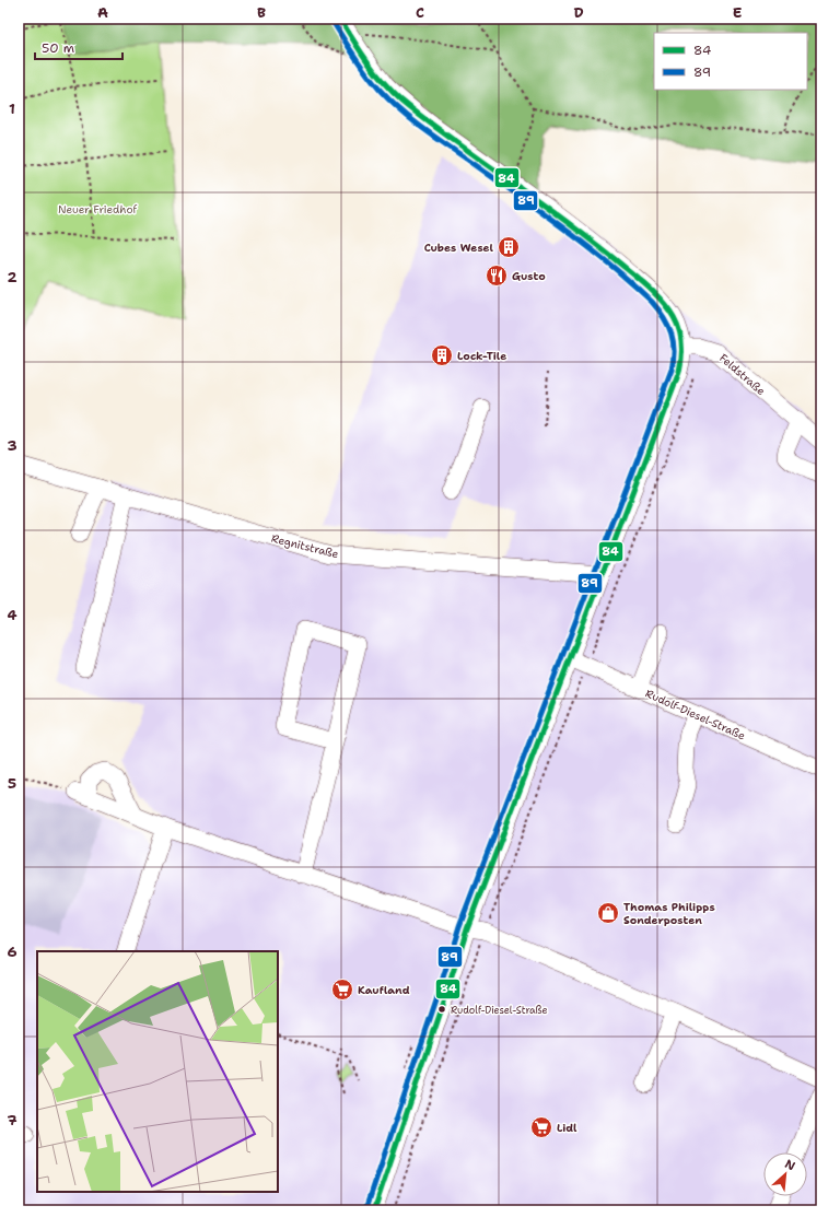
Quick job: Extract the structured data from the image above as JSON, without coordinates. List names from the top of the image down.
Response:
{
  "streets": {
    "street": ["Feldstraße", "Regnitstraße", "Rudolf-Diesel-Straße"]
  },
  "parks": ["Neuer Friedhof"],
  "places": {
    "building": ["Cubes Wesel", "Lock-Tile"],
    "restaurant": ["Gusto"],
    "shop": ["Thomas Philipps Sonderposten"],
    "supermarket": ["Kaufland", "Lidl"],
    "other": ["Rudolf-Diesel-Straße"]
  },
  "lines": ["transit line 84", "transit line 89"],
  "legend": ["84", "89"],
  "scale_bar": "50 m",
  "north": "top right",
  "grid": {
    "columns": [
      "A",
      "B",
      "C",
      "D",
      "E"
    ],
    "rows": [
      "1",
      "2",
      "3",
      "4",
      "5",
      "6",
      "7"
    ]
  }
}
